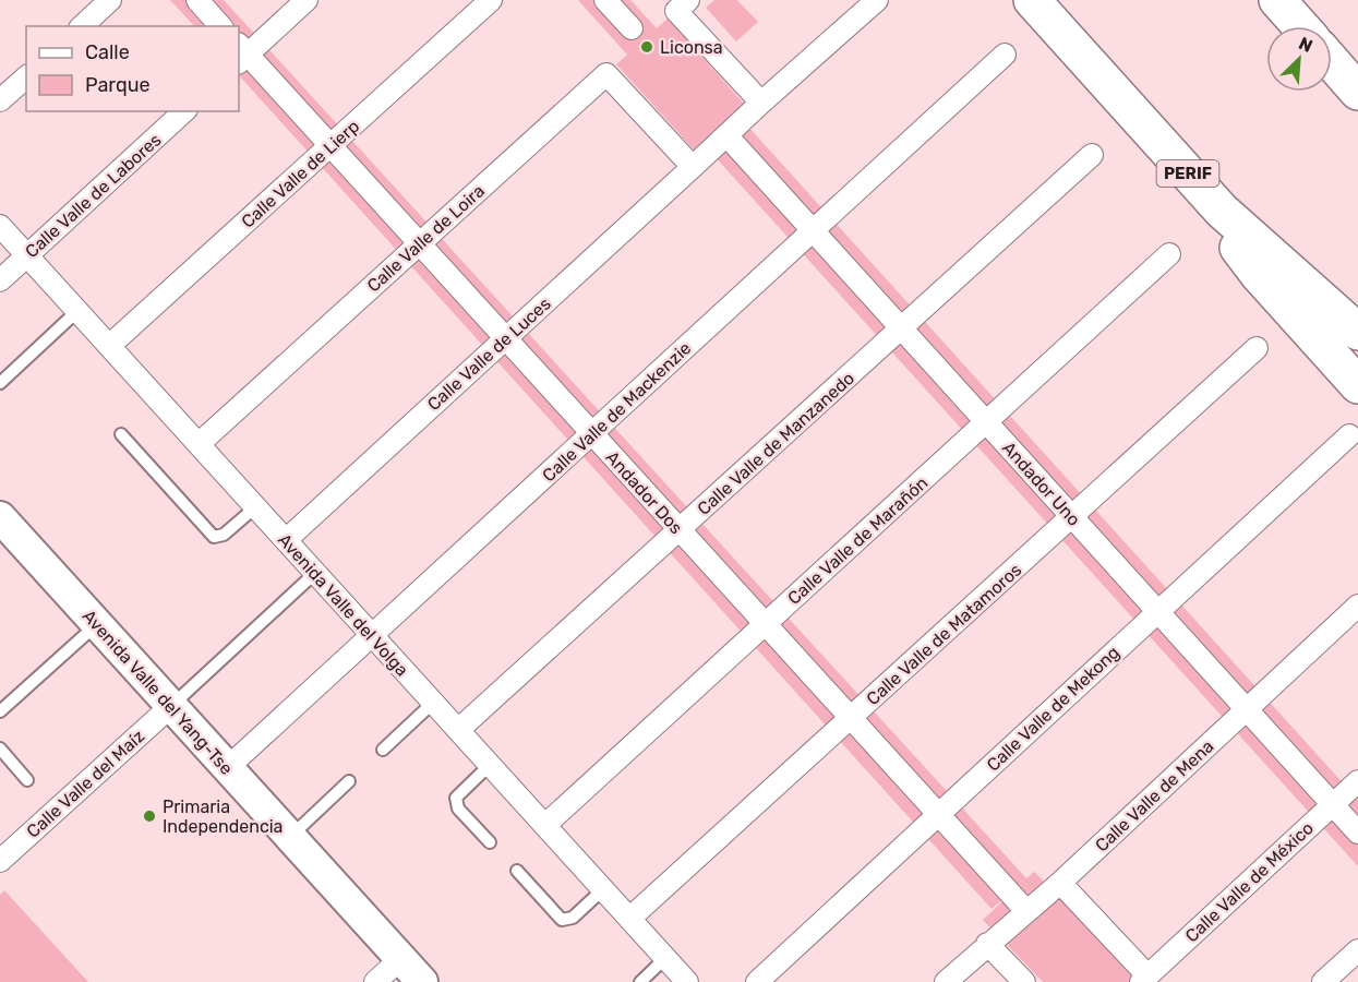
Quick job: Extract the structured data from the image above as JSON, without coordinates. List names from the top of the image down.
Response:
{
  "streets": {
    "highway": ["PERIF"],
    "street": [
      "Calle Valle de Lierp",
      "Calle Valle de Labores",
      "Calle Valle de Loira",
      "Calle Valle de Luces",
      "Calle Valle de Mackenzie",
      "Calle Valle de Manzanedo",
      "Andador Uno",
      "Andador Dos",
      "Calle Valle de Marañón",
      "Avenida Valle del Volga",
      "Calle Valle de Matamoros",
      "Avenida Valle del Yang-Tse",
      "Calle Valle de Mekong",
      "Calle Valle del Maíz",
      "Calle Valle de Mena",
      "Calle Valle de México"
    ]
  },
  "crossings": [
    ["Calle Valle de Lierp", "Andador Dos"],
    ["Calle Valle de Lierp", "Avenida Valle del Volga"],
    ["Calle Valle de Labores", "Avenida Valle del Volga"],
    ["Calle Valle de Loira", "Calle Valle de Luces"],
    ["Calle Valle de Loira", "Andador Dos"],
    ["Calle Valle de Loira", "Avenida Valle del Volga"],
    ["Calle Valle de Luces", "Andador Uno"],
    ["Calle Valle de Luces", "Andador Dos"],
    ["Calle Valle de Luces", "Avenida Valle del Volga"],
    ["Calle Valle de Mackenzie", "Andador Uno"],
    ["Calle Valle de Mackenzie", "Andador Dos"],
    ["Calle Valle de Mackenzie", "Avenida Valle del Volga"],
    ["Calle Valle de Mackenzie", "Avenida Valle del Yang-Tse"],
    ["Calle Valle de Manzanedo", "Andador Uno"],
    ["Calle Valle de Manzanedo", "Andador Dos"],
    ["Calle Valle de Manzanedo", "Avenida Valle del Volga"],
    ["Andador Uno", "Calle Valle de Marañón"],
    ["Andador Uno", "Calle Valle de Matamoros"],
    ["Andador Uno", "Calle Valle de Mekong"],
    ["Andador Uno", "Calle Valle de Mena"],
    ["Andador Uno", "Calle Valle de México"],
    ["Andador Dos", "Calle Valle de Marañón"],
    ["Andador Dos", "Calle Valle de Matamoros"],
    ["Andador Dos", "Calle Valle de Mekong"],
    ["Andador Dos", "Calle Valle de Mena"],
    ["Calle Valle de Marañón", "Avenida Valle del Volga"],
    ["Avenida Valle del Volga", "Calle Valle de Matamoros"],
    ["Avenida Valle del Yang-Tse", "Calle Valle del Maíz"]
  ],
  "places": ["Liconsa", "Primaria Independencia"],
  "legend": ["Calle", "Parque"],
  "north": "top right"
}
